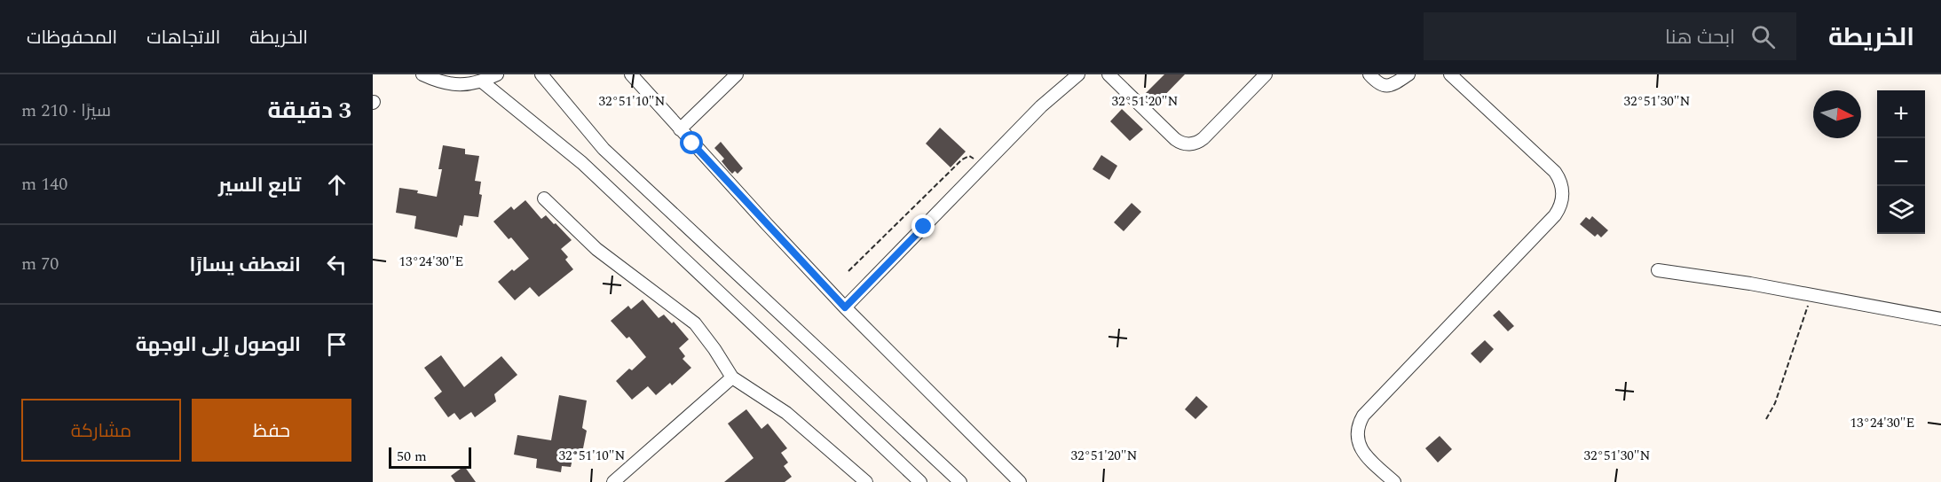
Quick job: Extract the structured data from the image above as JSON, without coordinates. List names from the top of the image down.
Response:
{
  "scale_bar": "50 m",
  "north": "right",
  "page": {
    "header": "الخريطة",
    "search": "ابحث هنا",
    "nav": ["الخريطة", "الاتجاهات", "المحفوظات"],
    "heading": ["3 دقيقة", "سيرًا · 210 m"],
    "map_buttons": ["+", "−"],
    "list": [
      ["تابع السير", "140 m"],
      ["انعطف يسارًا", "70 m"],
      "الوصول إلى الوجهة"
    ],
    "buttons": ["حفظ", "مشاركة"],
    "scale": "50 m"
  },
  "coordinates": [
    "32°51'10\"N",
    "32°51'20\"N",
    "32°51'30\"N",
    "13°24'30\"E"
  ]
}
